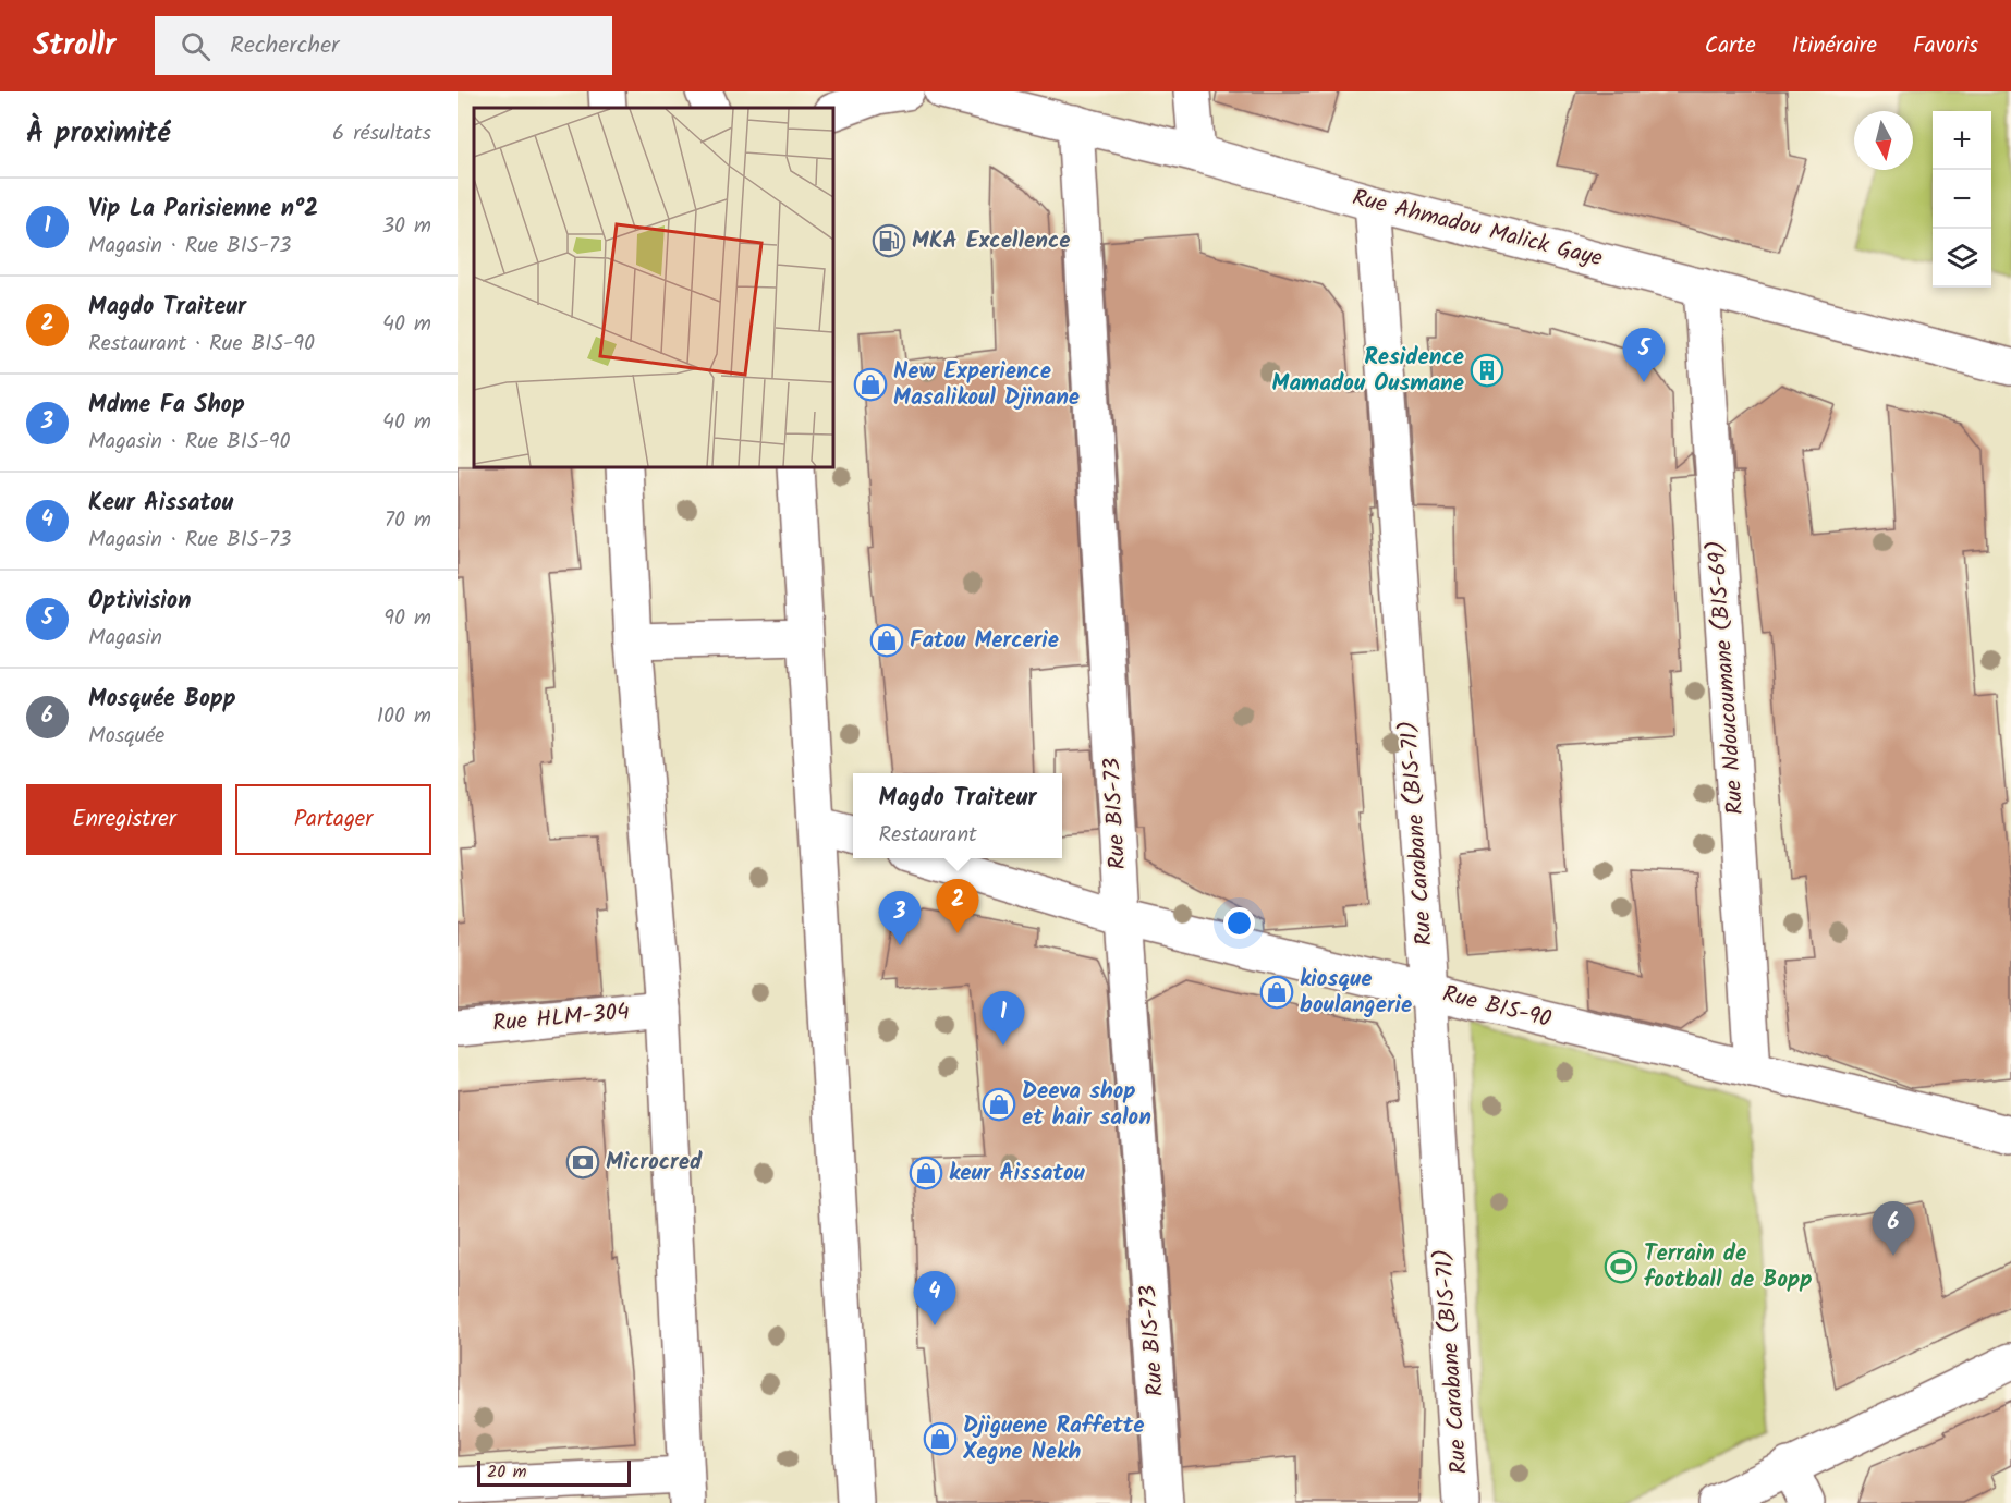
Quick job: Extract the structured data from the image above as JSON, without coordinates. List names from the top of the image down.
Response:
{
  "streets": {
    "street": [
      "Rue Ahmadou Malick Gaye",
      "Rue Ndoucoumane (BIS-69)",
      "Rue BIS-73",
      "Rue Carabane (BIS-71)",
      "Rue BIS-90",
      "Rue HLM-304"
    ]
  },
  "crossings": [
    ["Rue Ahmadou Malick Gaye", "Rue Ndoucoumane (BIS-69)"],
    ["Rue Ahmadou Malick Gaye", "Rue BIS-73"],
    ["Rue Ahmadou Malick Gaye", "Rue Carabane (BIS-71)"],
    ["Rue Ndoucoumane (BIS-69)", "Rue BIS-90"],
    ["Rue BIS-73", "Rue BIS-90"],
    ["Rue Carabane (BIS-71)", "Rue BIS-90"]
  ],
  "places": {
    "fuel station": ["MKA Excellence"],
    "building": ["Residence Mamadou Ousmane"],
    "shop": [
      "New Experience Masalikoul Djinane",
      "Fatou Mercerie",
      "kiosque boulangerie",
      "Deeva shop et hair salon",
      "keur Aissatou",
      "Djiguene Raffette Xegne Nekh"
    ],
    "bank": ["Microcred"],
    "sports": ["Terrain de football de Bopp"]
  },
  "scale_bar": "20 m",
  "north": "bottom",
  "page": {
    "header": "Strollr",
    "search": "Rechercher",
    "nav": ["Carte", "Itinéraire", "Favoris"],
    "heading": ["À proximité", "6 résultats"],
    "map_buttons": ["+", "−"],
    "list": [
      {
        "mark": "1",
        "name": "Vip La Parisienne n°2",
        "note": "Magasin · Rue BIS-73",
        "value": "30 m"
      },
      {
        "mark": "2",
        "name": "Magdo Traiteur",
        "note": "Restaurant · Rue BIS-90",
        "value": "40 m"
      },
      {
        "mark": "3",
        "name": "Mdme Fa Shop",
        "note": "Magasin · Rue BIS-90",
        "value": "40 m"
      },
      {
        "mark": "4",
        "name": "Keur Aissatou",
        "note": "Magasin · Rue BIS-73",
        "value": "70 m"
      },
      {
        "mark": "5",
        "name": "Optivision",
        "note": "Magasin",
        "value": "90 m"
      },
      {
        "mark": "6",
        "name": "Mosquée Bopp",
        "note": "Mosquée",
        "value": "100 m"
      }
    ],
    "pins": [
      "5",
      "2",
      "3",
      "1",
      "6",
      "4"
    ],
    "buttons": ["Enregistrer", "Partager"],
    "popup": ["Magdo Traiteur", "Restaurant"],
    "scale": "20 m"
  }
}
